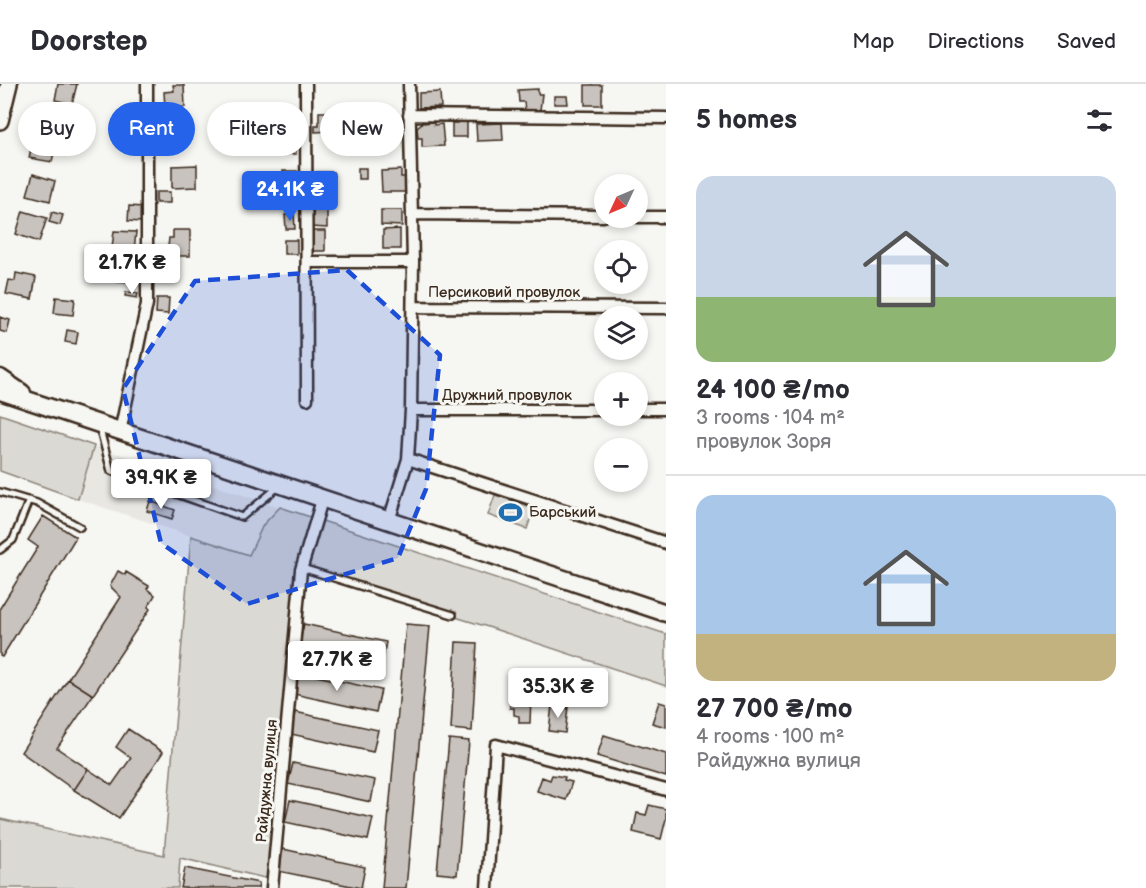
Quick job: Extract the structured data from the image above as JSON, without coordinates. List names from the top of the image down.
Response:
{
  "streets": {
    "street": ["Персиковий провулок", "Дружний провулок", "Райдужна вулиця"]
  },
  "places": {
    "sports": ["Барський"]
  },
  "north": "bottom left",
  "page": {
    "header": "Doorstep",
    "nav": ["Map", "Directions", "Saved"],
    "heading": "5 homes",
    "chip": [
      "Buy",
      "Rent",
      "Filters",
      "New"
    ],
    "list": [
      {
        "name": "24 100 ₴/mo",
        "note": "3 rooms · 104 m² · провулок Зоря"
      },
      {
        "name": "27 700 ₴/mo",
        "note": "4 rooms · 100 m² · Райдужна вулиця"
      }
    ],
    "price": [
      "24.1K ₴",
      "21.7K ₴",
      "39.9K ₴",
      "27.7K ₴",
      "35.3K ₴"
    ],
    "map_buttons": ["+", "−"]
  }
}
